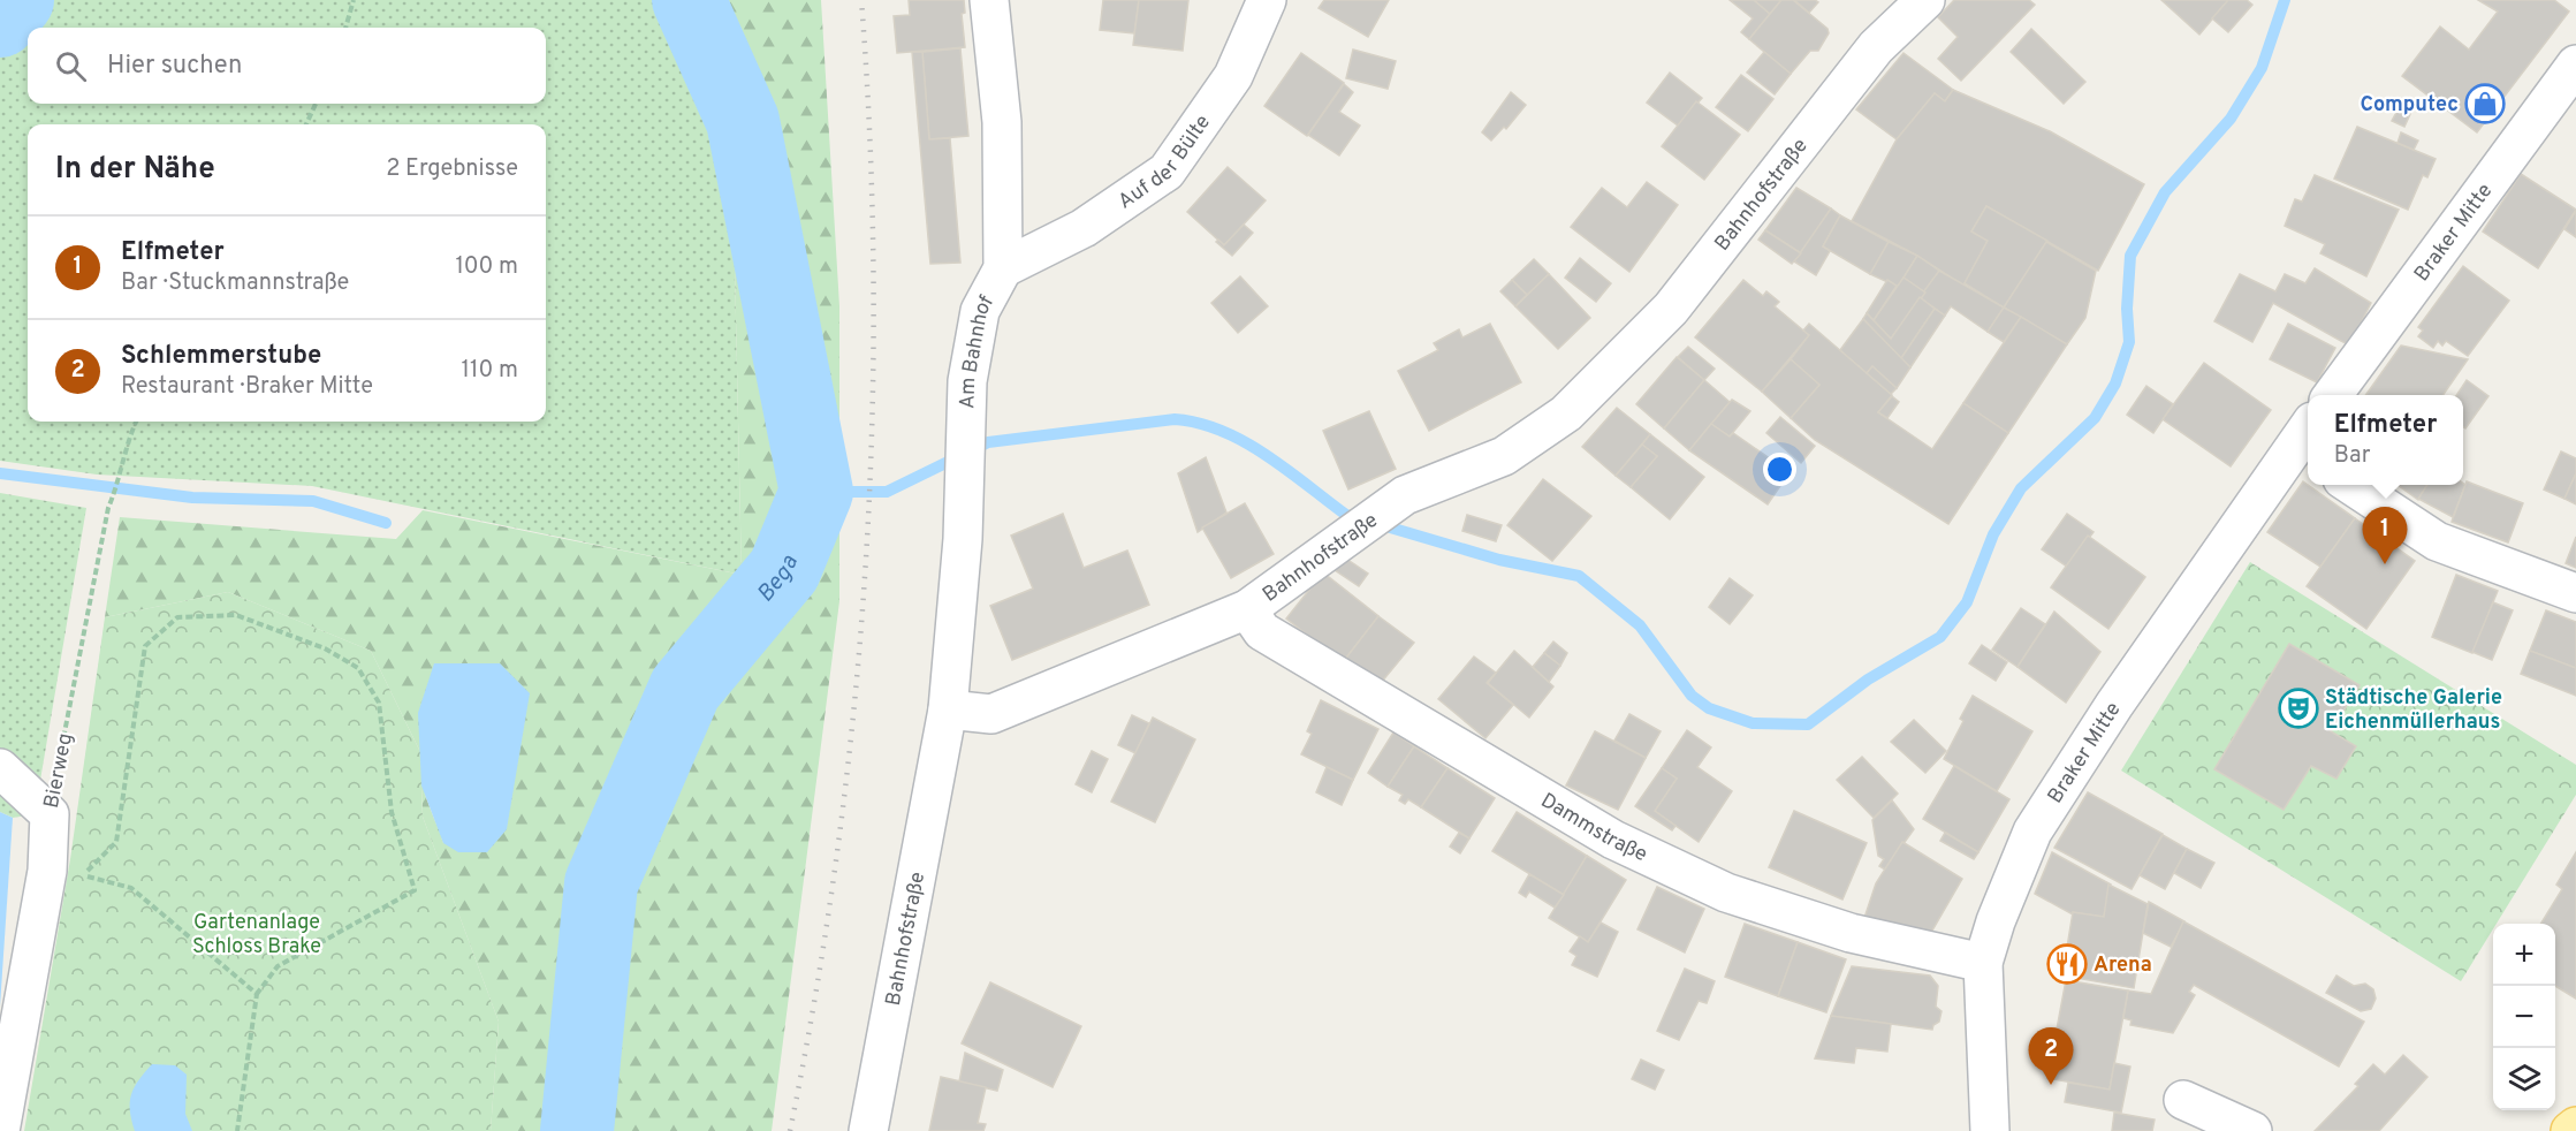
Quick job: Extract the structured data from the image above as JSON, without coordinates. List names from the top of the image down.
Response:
{
  "streets": {
    "street": [
      "Auf der Bülte",
      "Bahnhofstraße",
      "Braker Mitte",
      "Am Bahnhof",
      "Bierweg",
      "Dammstraße"
    ]
  },
  "crossings": [
    ["Auf der Bülte", "Am Bahnhof"],
    ["Bahnhofstraße", "Am Bahnhof"],
    ["Bahnhofstraße", "Dammstraße"],
    ["Braker Mitte", "Dammstraße"]
  ],
  "water": ["Bega"],
  "parks": ["Gartenanlage Schloss Brake"],
  "places": {
    "shop": ["Computec"],
    "theatre": ["Städtische Galerie Eichenmüllerhaus"],
    "restaurant": ["Arena"]
  },
  "page": {
    "search": "Hier suchen",
    "heading": ["In der Nähe", "2 Ergebnisse"],
    "list": [
      {
        "mark": "1",
        "name": "Elfmeter",
        "note": "Bar · Stuckmannstraße",
        "value": "100 m"
      },
      {
        "mark": "2",
        "name": "Schlemmerstube",
        "note": "Restaurant · Braker Mitte",
        "value": "110 m"
      }
    ],
    "popup": ["Elfmeter", "Bar"],
    "pins": ["1", "2"],
    "map_buttons": ["+", "−"]
  }
}
